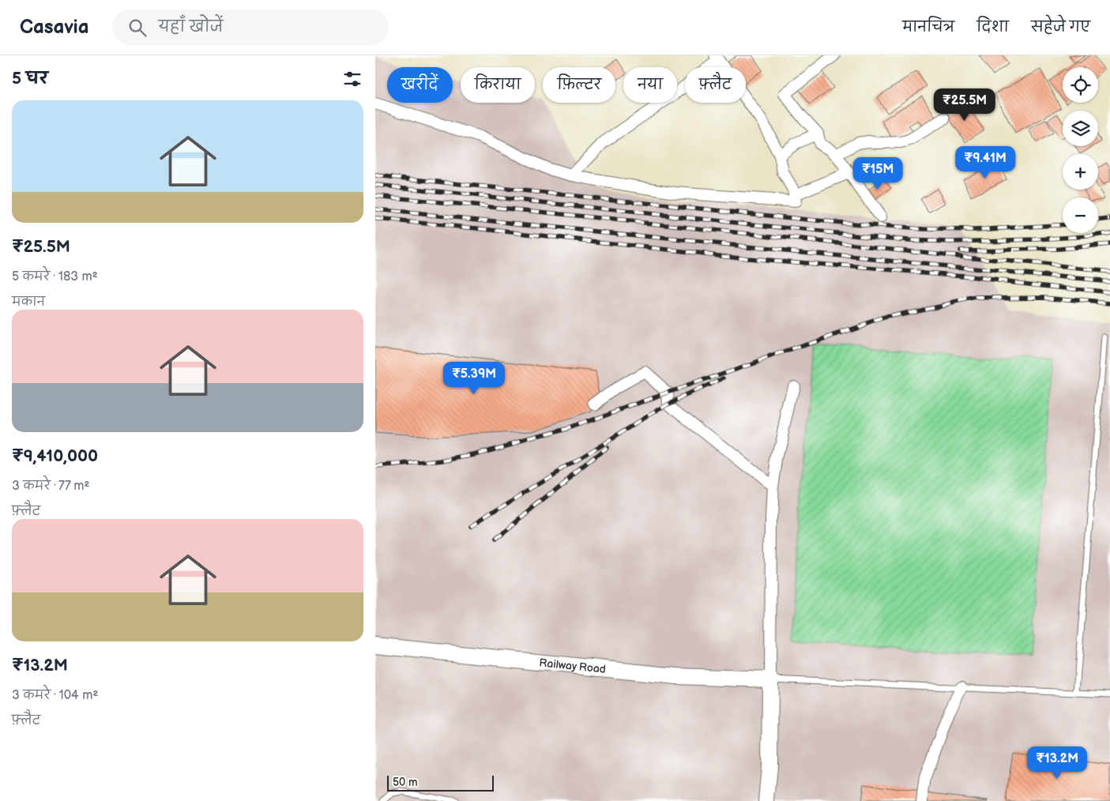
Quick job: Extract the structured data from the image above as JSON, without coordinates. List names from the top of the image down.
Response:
{
  "streets": {
    "street": ["Railway Road"]
  },
  "scale_bar": "50 m",
  "page": {
    "header": "Casavia",
    "search": "यहाँ खोजें",
    "nav": ["मानचित्र", "दिशा", "सहेजे गए"],
    "heading": "5 घर",
    "map_buttons": ["+", "−"],
    "chip": [
      "खरीदें",
      "किराया",
      "फ़िल्टर",
      "नया",
      "फ़्लैट"
    ],
    "price": [
      "₹25.5M",
      "₹9.41M",
      "₹15M",
      "₹5.39M",
      "₹13.2M"
    ],
    "list": [
      {
        "name": "₹25.5M",
        "note": "5 कमरे · 183 m² · मकान"
      },
      {
        "name": "₹9,410,000",
        "note": "3 कमरे · 77 m² · फ़्लैट"
      },
      {
        "name": "₹13.2M",
        "note": "3 कमरे · 104 m² · फ़्लैट"
      }
    ],
    "scale": "50 m"
  }
}
